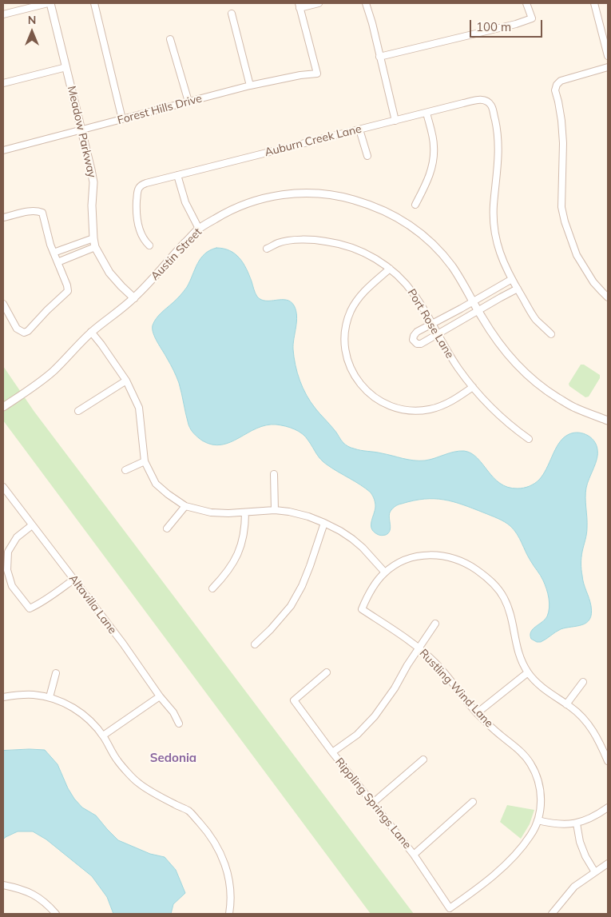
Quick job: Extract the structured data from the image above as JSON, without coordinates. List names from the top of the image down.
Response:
{
  "streets": {
    "street": [
      "Forest Hills Drive",
      "Meadow Parkway",
      "Auburn Creek Lane",
      "Austin Street",
      "Port Rose Lane",
      "Altavilla Lane",
      "Rustling Wind Lane",
      "Rippling Springs Lane"
    ]
  },
  "crossings": [
    ["Forest Hills Drive", "Meadow Parkway"],
    ["Meadow Parkway", "Austin Street"],
    ["Rustling Wind Lane", "Rippling Springs Lane"]
  ],
  "districts": ["Sedonia"],
  "scale_bar": "100 m",
  "north": "top"
}
